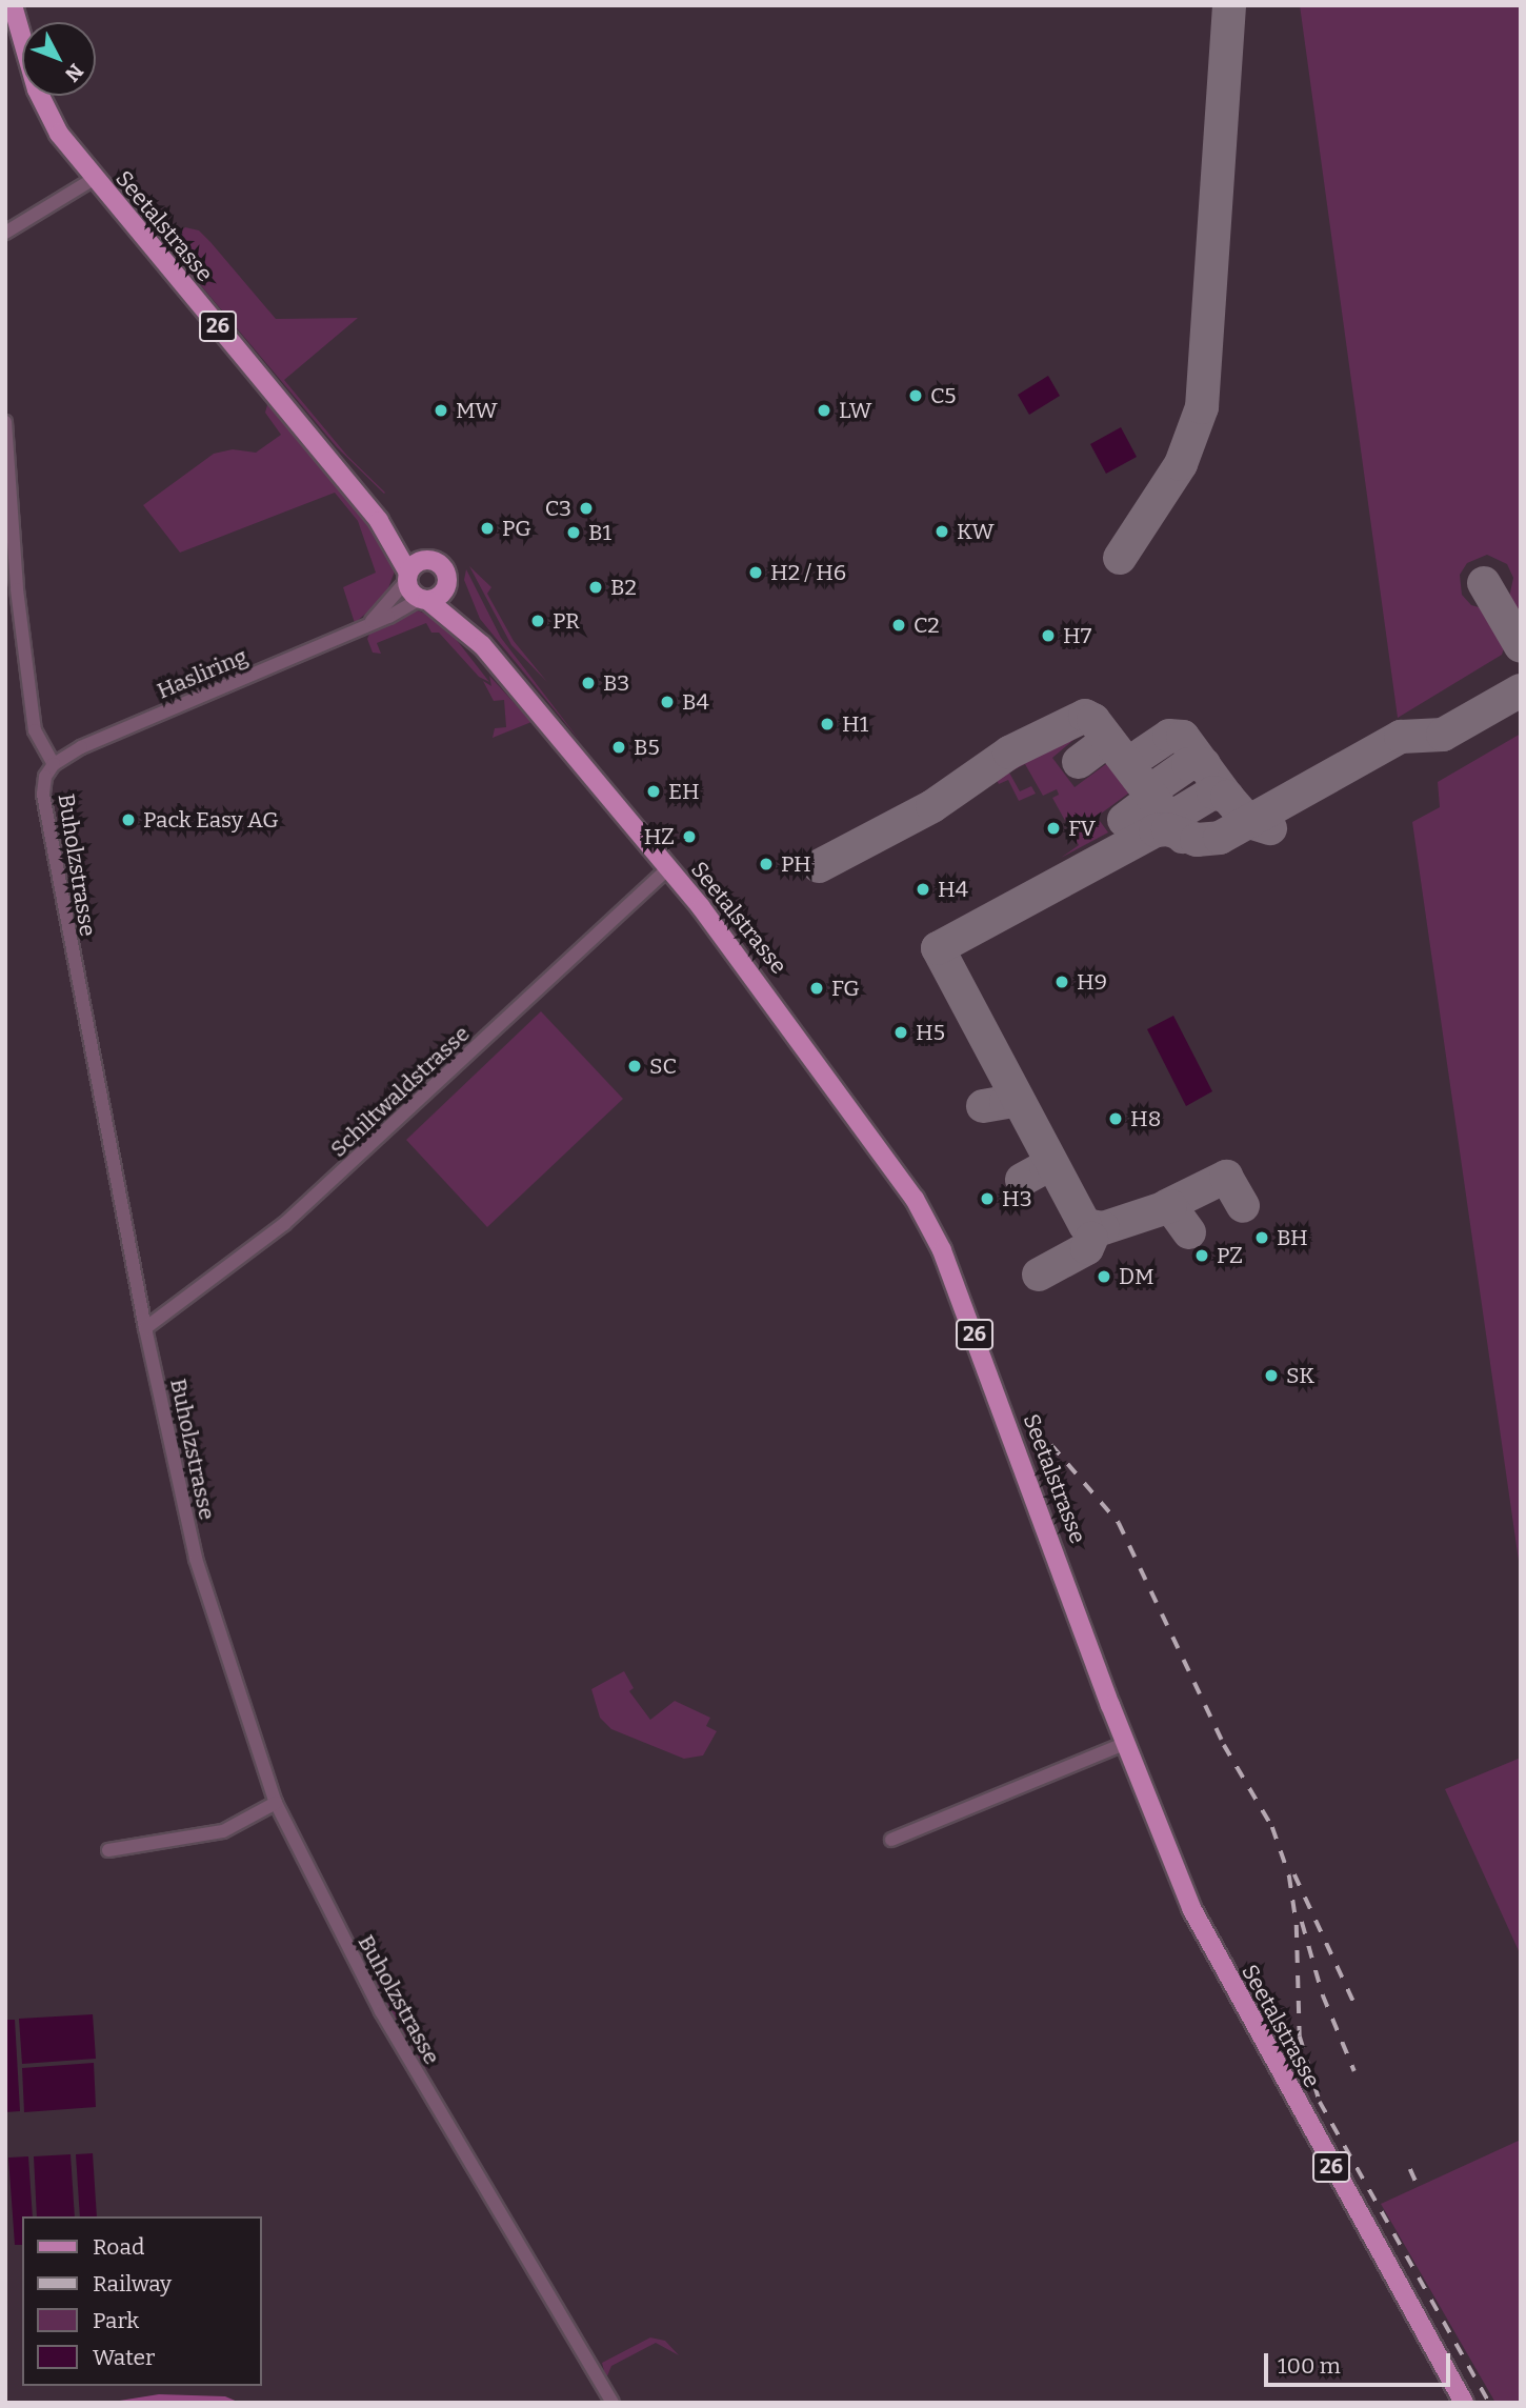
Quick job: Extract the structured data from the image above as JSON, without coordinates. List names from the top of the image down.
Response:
{
  "streets": {
    "main road": ["Seetalstrasse", "26"],
    "street": ["Hasliring", "Buholzstrasse", "Schiltwaldstrasse"]
  },
  "crossings": [
    ["Seetalstrasse", "Hasliring"],
    ["Seetalstrasse", "Schiltwaldstrasse"],
    ["Hasliring", "Buholzstrasse"],
    ["Buholzstrasse", "Schiltwaldstrasse"]
  ],
  "places": [
    "C5",
    "MW",
    "LW",
    "C3",
    "PG",
    "KW",
    "B1",
    "H2 / H6",
    "B2",
    "PR",
    "C2",
    "H7",
    "B3",
    "B4",
    "H1",
    "B5",
    "EH",
    "Pack Easy AG",
    "FV",
    "HZ",
    "PH",
    "H4",
    "H9",
    "FG",
    "H5",
    "SC",
    "H8",
    "H3",
    "BH",
    "PZ",
    "DM",
    "SK"
  ],
  "legend": [
    "Road",
    "Railway",
    "Park",
    "Water"
  ],
  "scale_bar": "100 m",
  "north": "bottom right"
}
